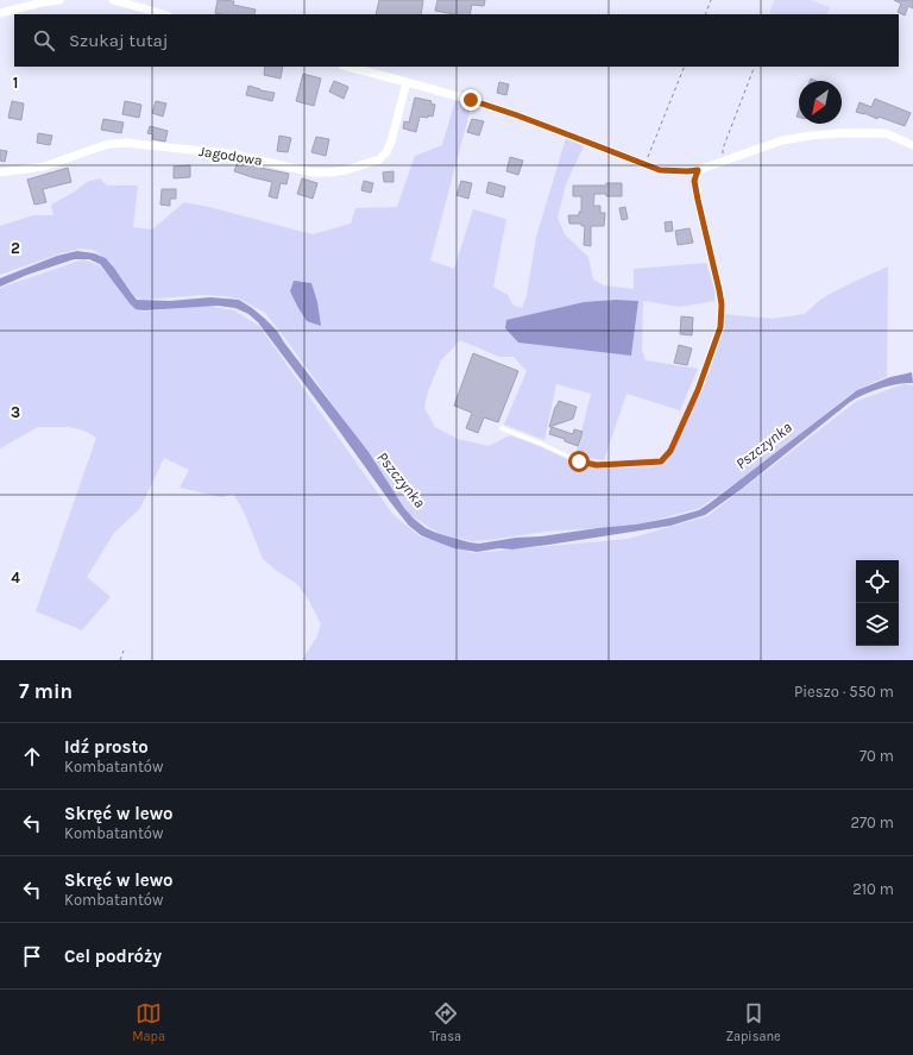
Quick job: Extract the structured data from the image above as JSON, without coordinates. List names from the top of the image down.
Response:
{
  "streets": {
    "street": ["Jagodowa"]
  },
  "water": ["Pszczynka"],
  "north": "bottom left",
  "page": {
    "search": "Szukaj tutaj",
    "heading": ["7 min", "Pieszo · 550 m"],
    "list": [
      ["Idź prosto", "Kombatantów", "70 m"],
      ["Skręć w lewo", "Kombatantów", "270 m"],
      ["Skręć w lewo", "Kombatantów", "210 m"],
      "Cel podróży"
    ],
    "nav": ["Mapa", "Trasa", "Zapisane"]
  },
  "grid": {
    "rows": [
      "1",
      "2",
      "3",
      "4"
    ]
  }
}
